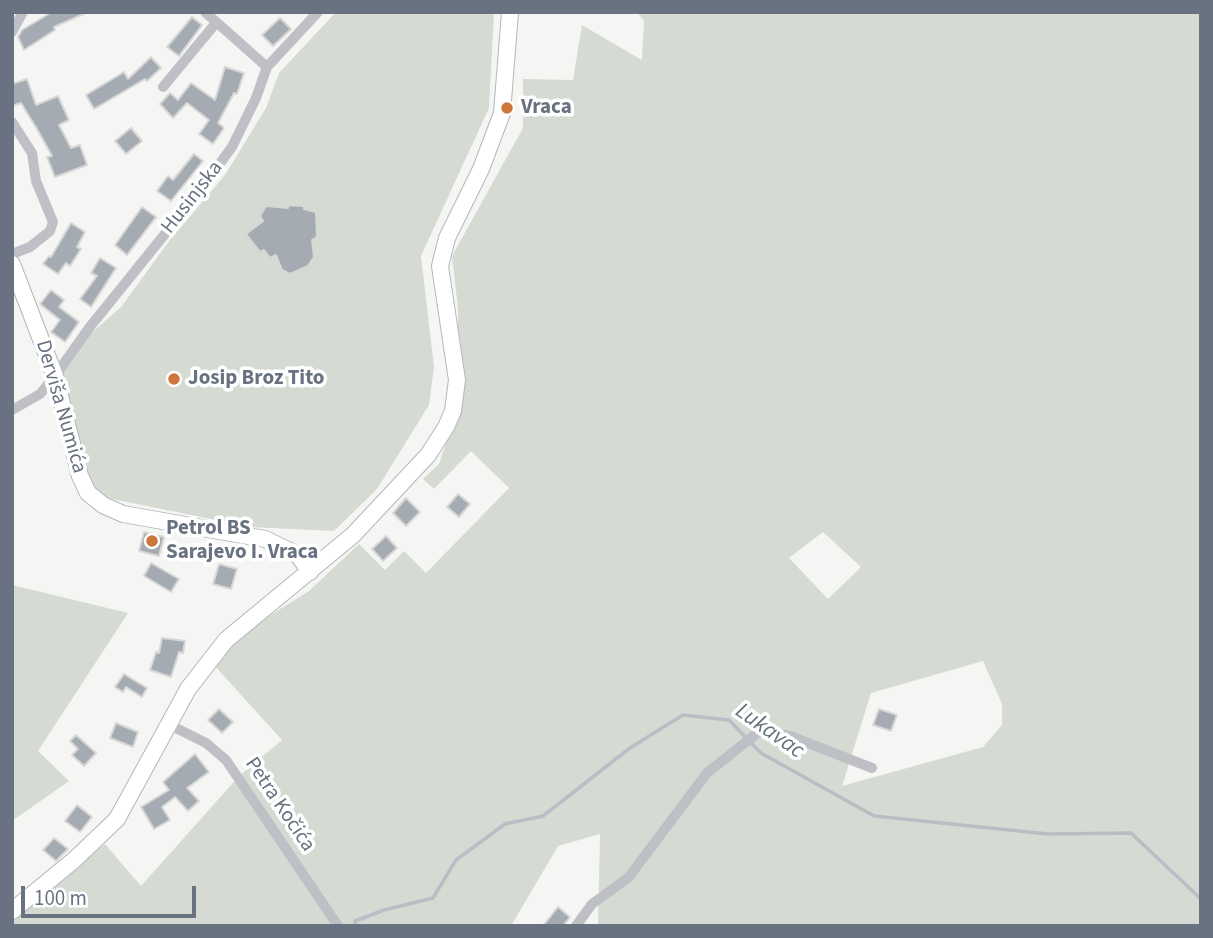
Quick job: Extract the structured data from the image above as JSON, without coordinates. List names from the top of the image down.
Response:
{
  "streets": {
    "main road": ["Derviša Numića"],
    "street": ["Husinjska", "Petra Kočića"]
  },
  "crossings": [
    ["Husinjska", "Derviša Numića"]
  ],
  "water": ["Lukavac"],
  "places": ["Vraca", "Josip Broz Tito", "Petrol BS Sarajevo I. Vraca"],
  "scale_bar": "100 m"
}
